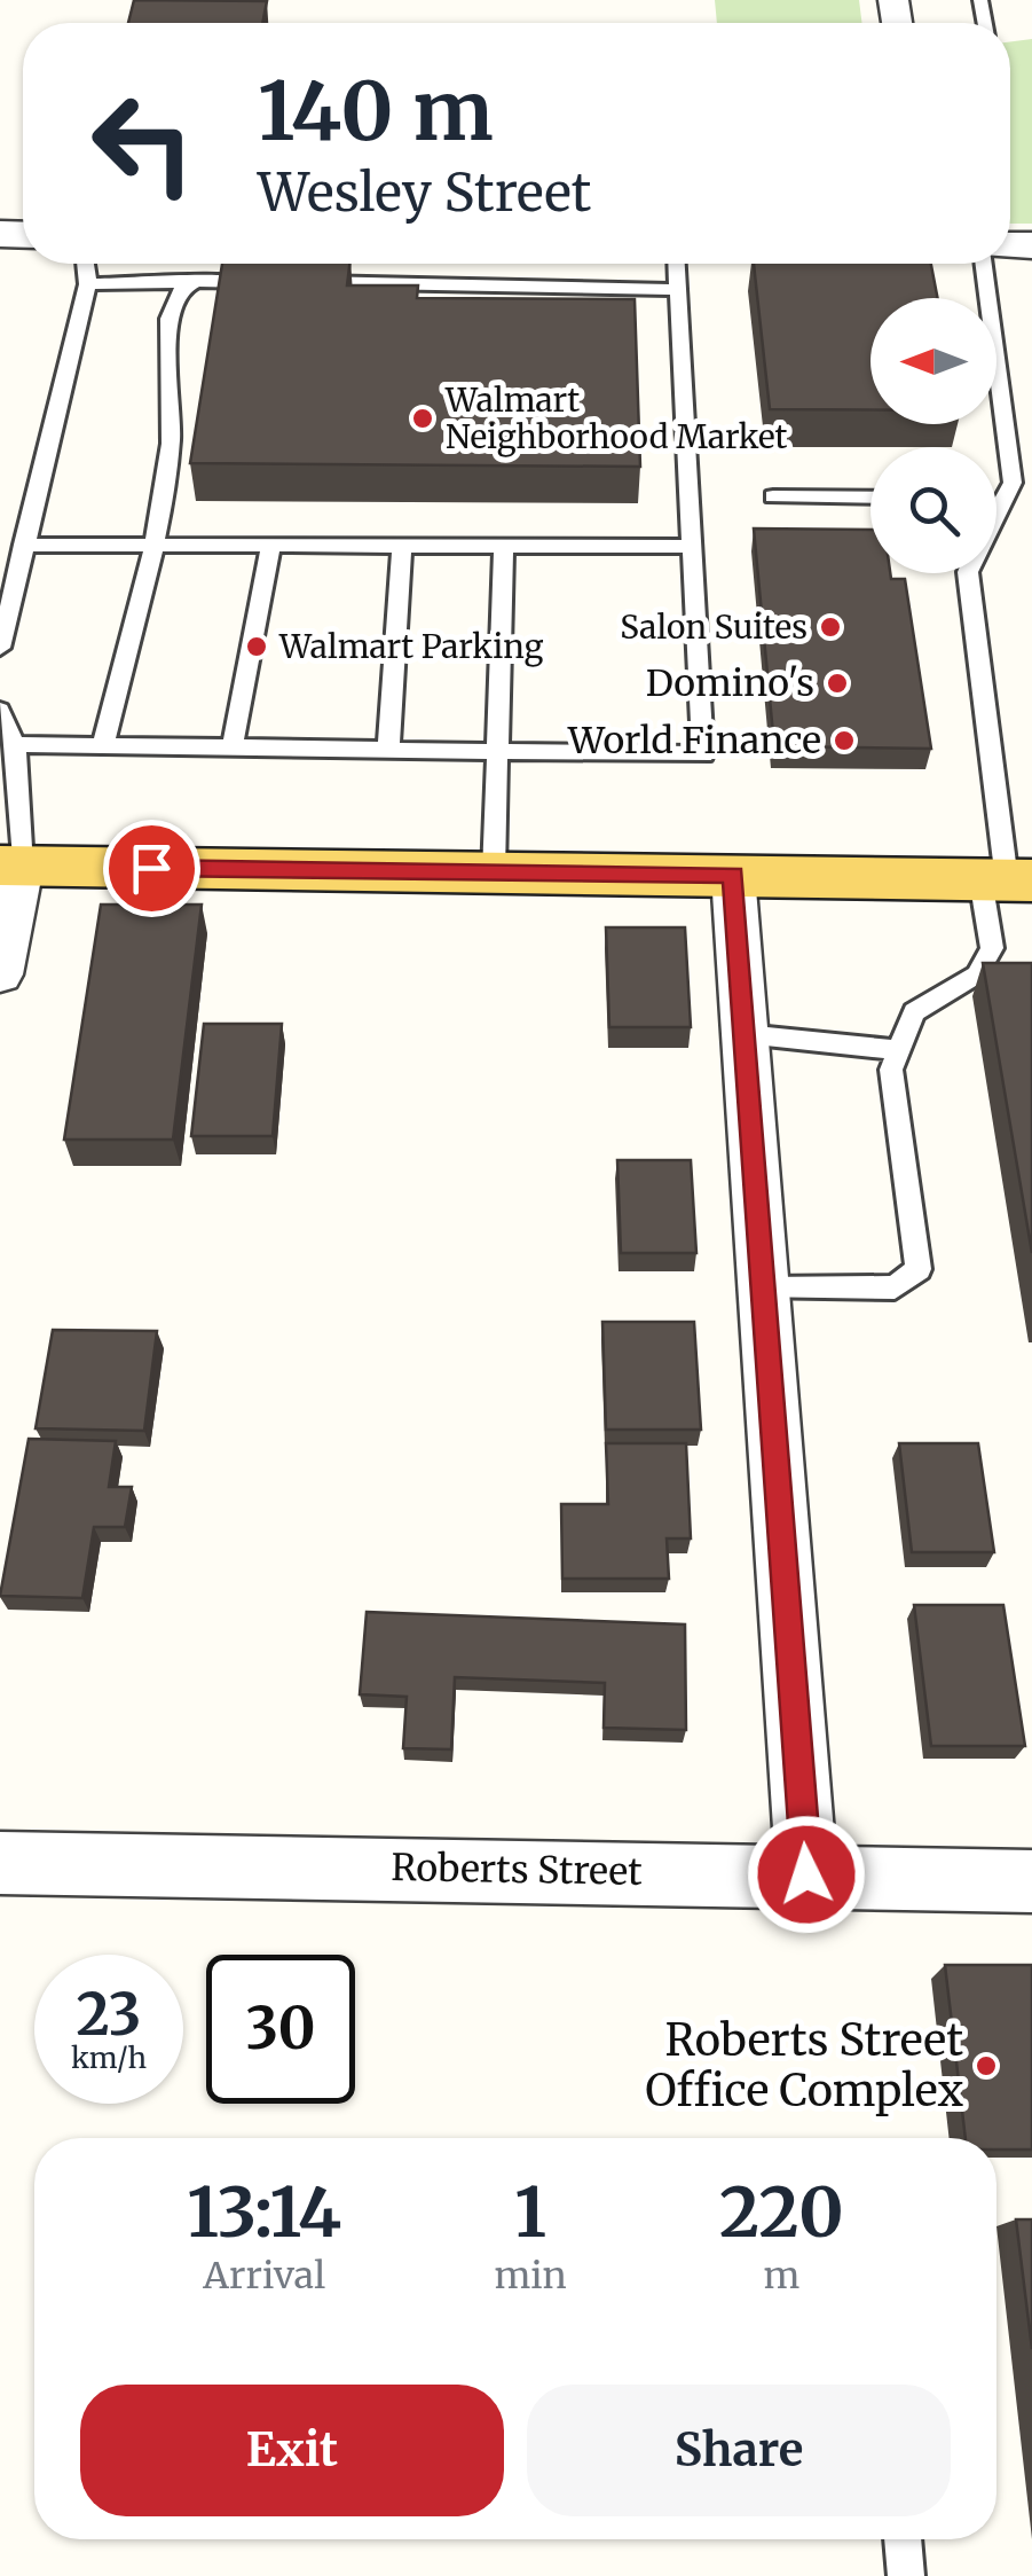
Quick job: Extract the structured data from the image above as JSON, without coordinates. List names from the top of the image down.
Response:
{
  "streets": {
    "street": ["Roberts Street"]
  },
  "places": [
    "Walmart Neighborhood Market",
    "Salon Suites",
    "Walmart Parking",
    "Domino's",
    "World Finance",
    "Roberts Street Office Complex"
  ],
  "north": "left",
  "page": {
    "turn": ["140 m", "Wesley Street"],
    "speed": "23 km/h",
    "limit": "30",
    "eta": [
      "13:14",
      "Arrival",
      "1",
      "min",
      "220",
      "m"
    ],
    "buttons": ["Exit", "Share"]
  }
}
